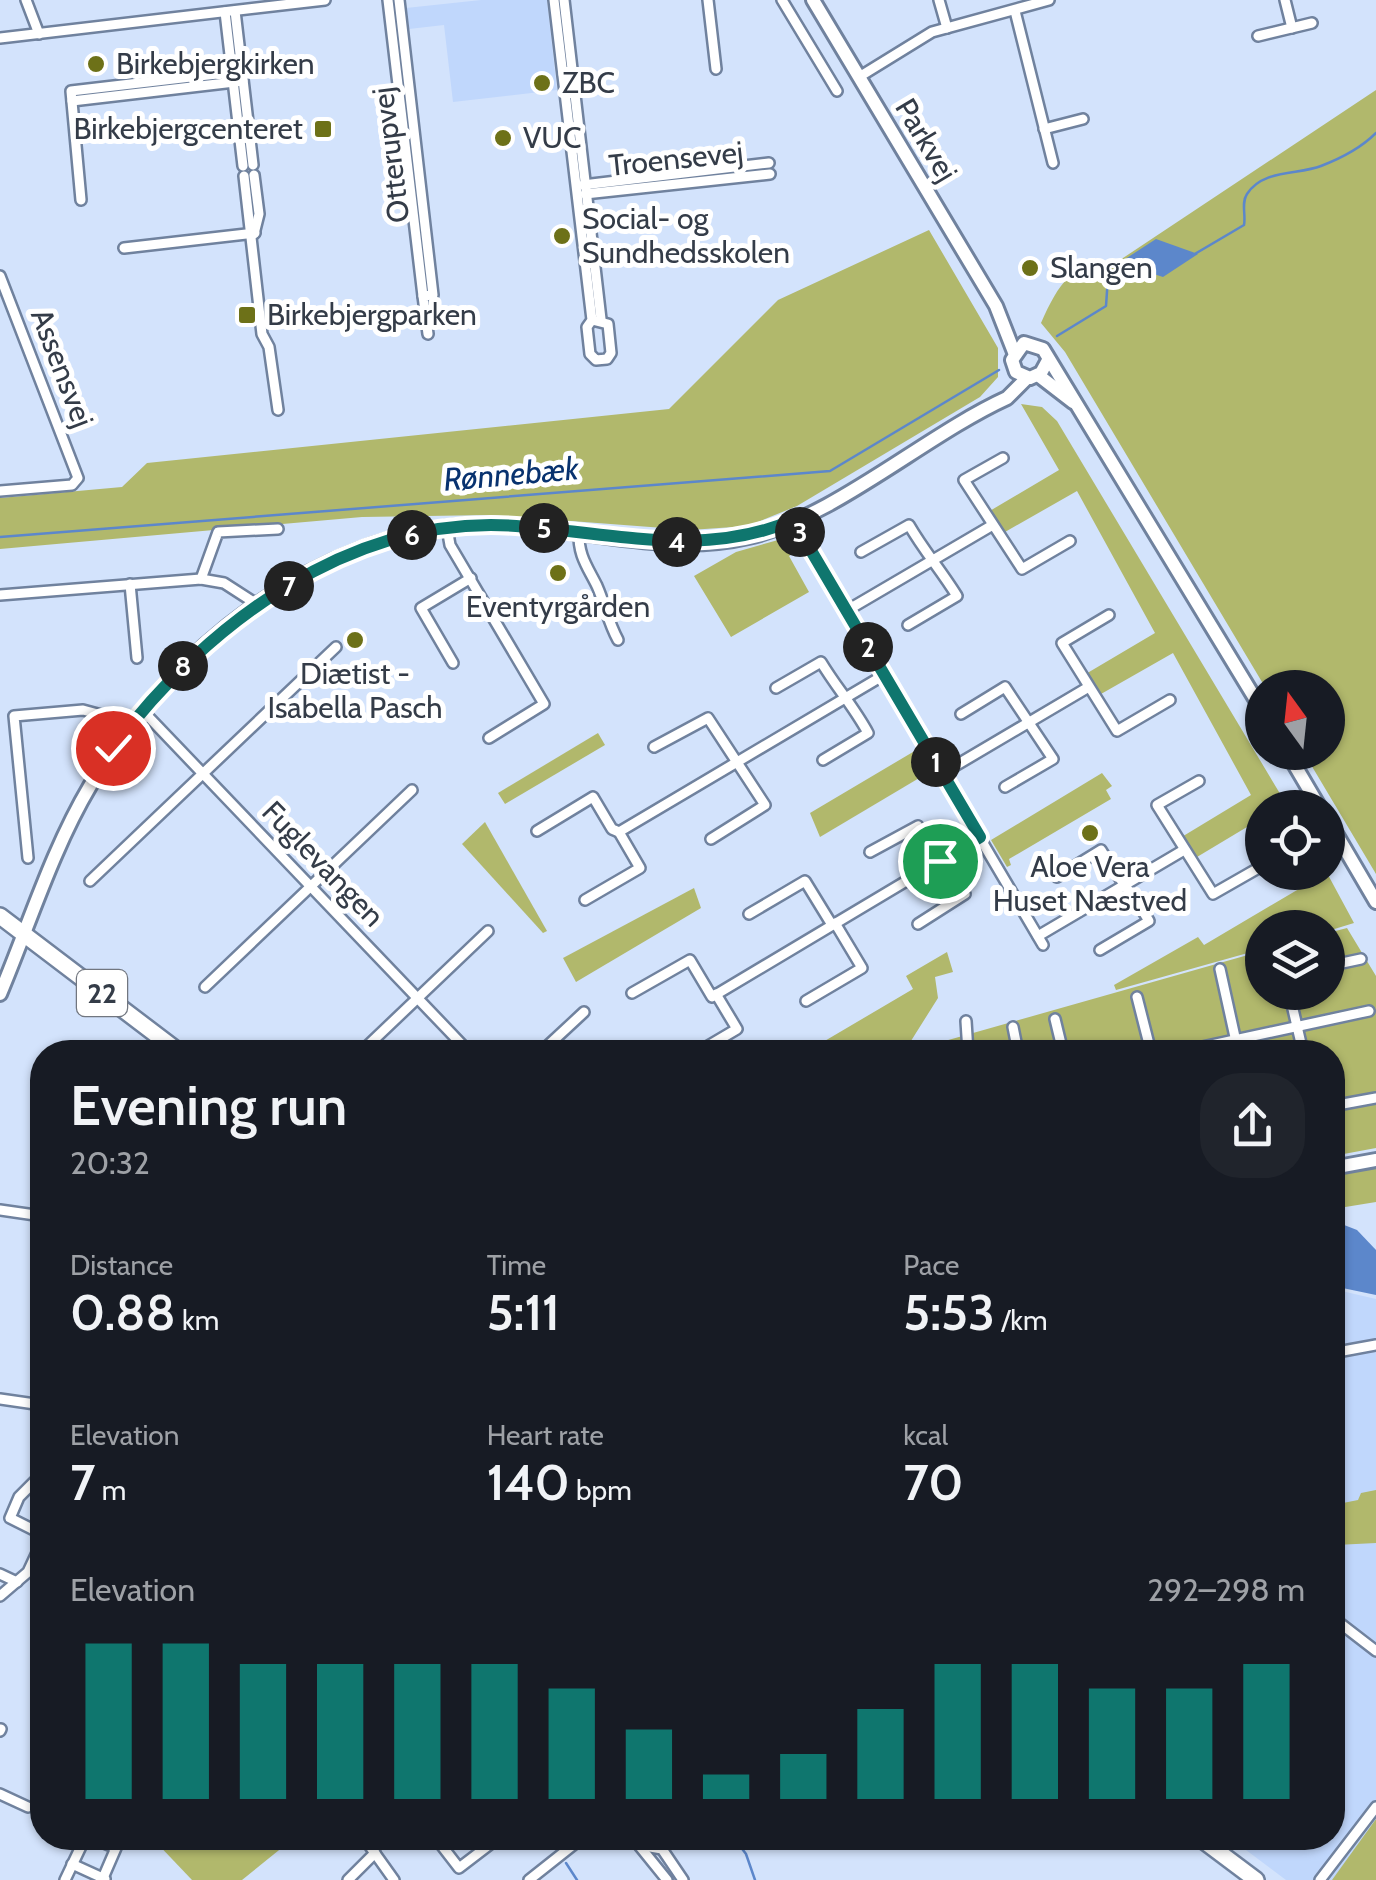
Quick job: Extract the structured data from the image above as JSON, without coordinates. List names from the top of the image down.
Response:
{
  "streets": {
    "main road": ["22"],
    "street": [
      "Parkvej",
      "Otterupvej",
      "Troensevej",
      "Assensvej",
      "Fuglevangen"
    ]
  },
  "water": ["Rønnebæk"],
  "places": {
    "other": [
      "Birkebjergkirken",
      "ZBC",
      "VUC",
      "Social- og Sundhedsskolen",
      "Slangen",
      "Eventyrgården",
      "Diætist - Isabella Pasch",
      "Aloe Vera Huset Næstved"
    ],
    "transit": ["Birkebjergcenteret", "Birkebjergparken"]
  },
  "north": "top",
  "page": {
    "pins": [
      "5",
      "3",
      "6",
      "4",
      "7",
      "2",
      "8",
      "1"
    ],
    "heading": ["Evening run", "20:32"],
    "stats": [
      ["Distance", "0.88 km"],
      ["Time", "5:11"],
      ["Pace", "5:53 /km"],
      ["Elevation", "7 m"],
      ["Heart rate", "140 bpm"],
      ["kcal", "70"]
    ],
    "chart": ["Elevation", "292–298 m"]
  }
}
